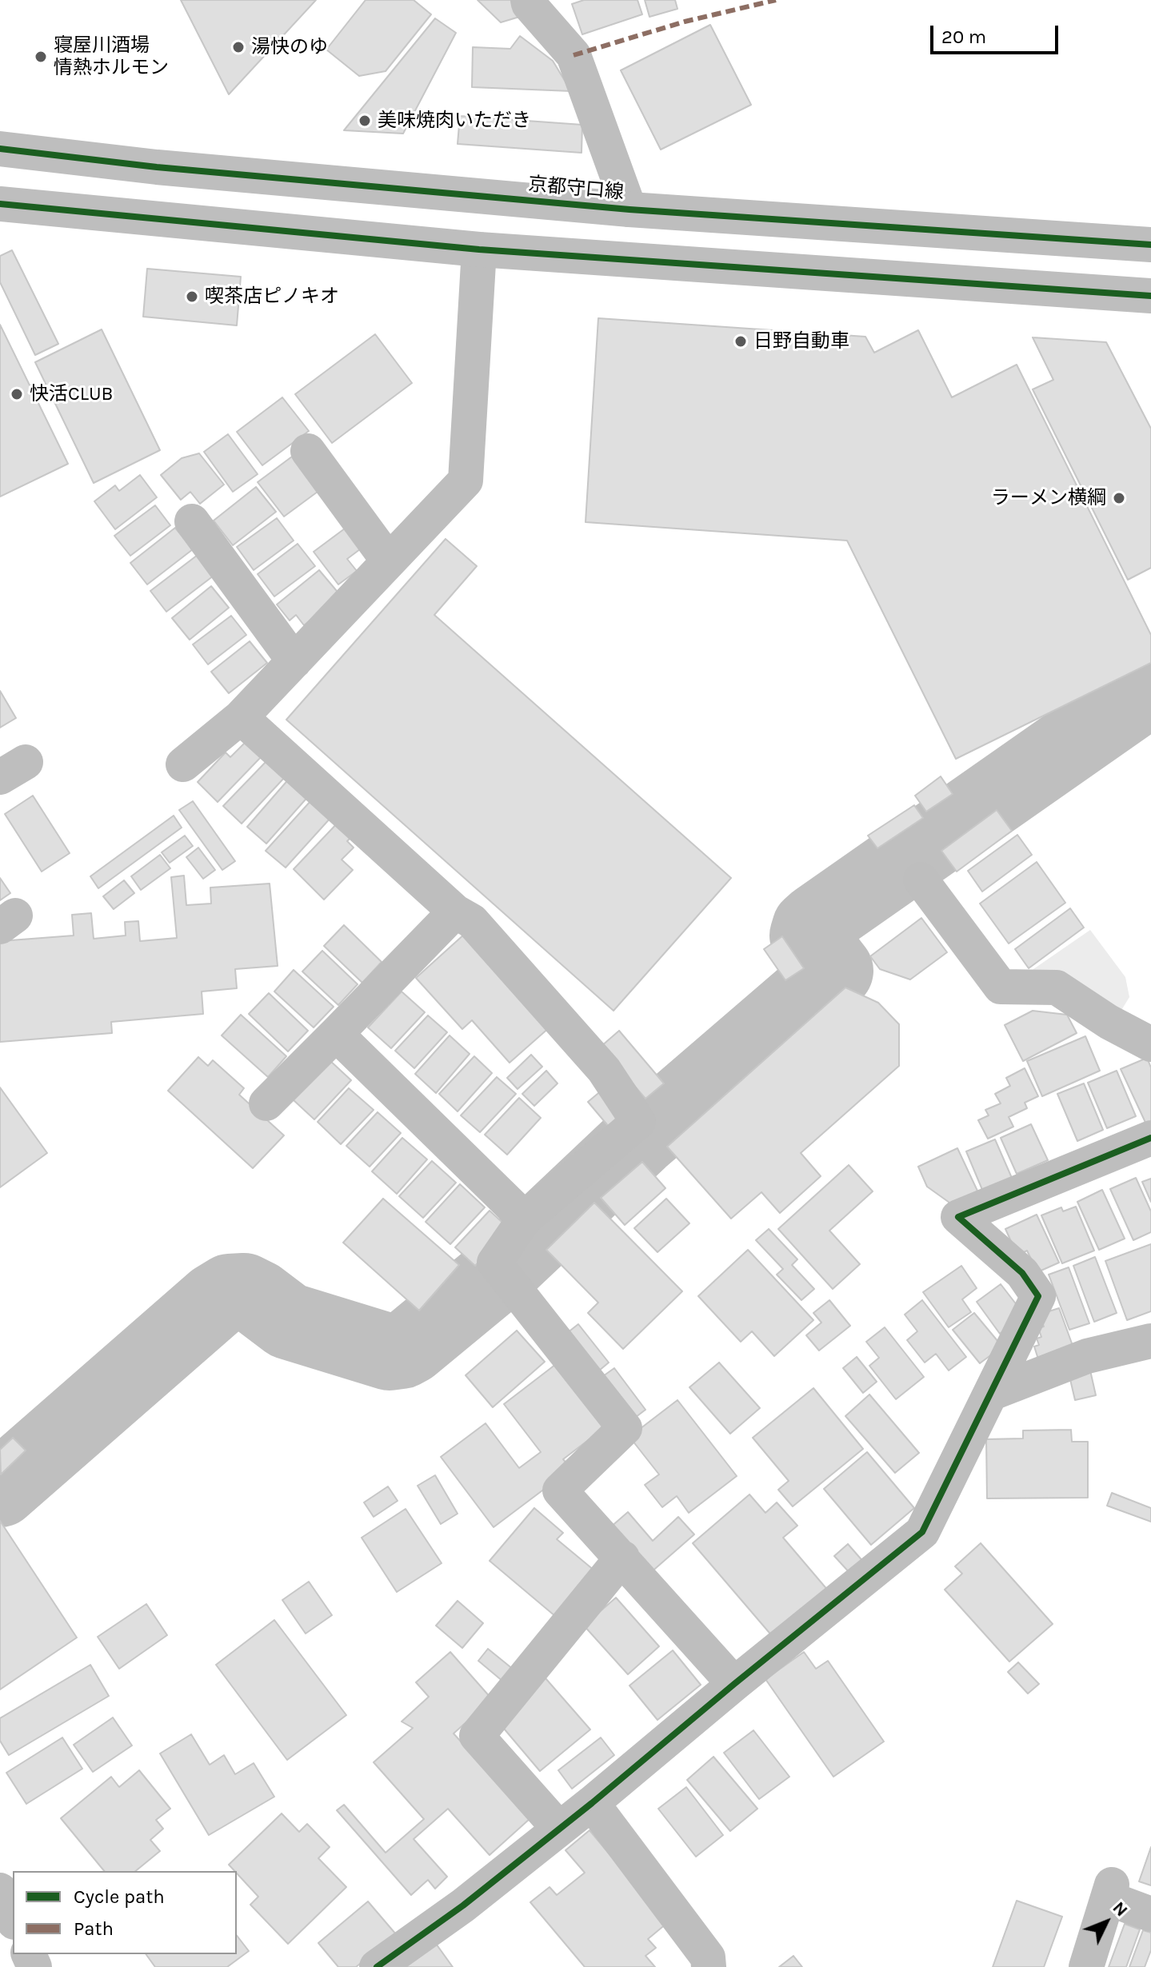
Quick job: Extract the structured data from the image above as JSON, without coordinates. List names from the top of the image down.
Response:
{
  "streets": {
    "street": ["京都守口線"]
  },
  "places": [
    "湯快のゆ",
    "寝屋川酒場 情熱ホルモン",
    "美味焼肉いただき",
    "喫茶店ピノキオ",
    "日野自動車",
    "快活CLUB",
    "ラーメン横綱"
  ],
  "legend": ["Cycle path", "Path"],
  "scale_bar": "20 m",
  "north": "top right"
}
